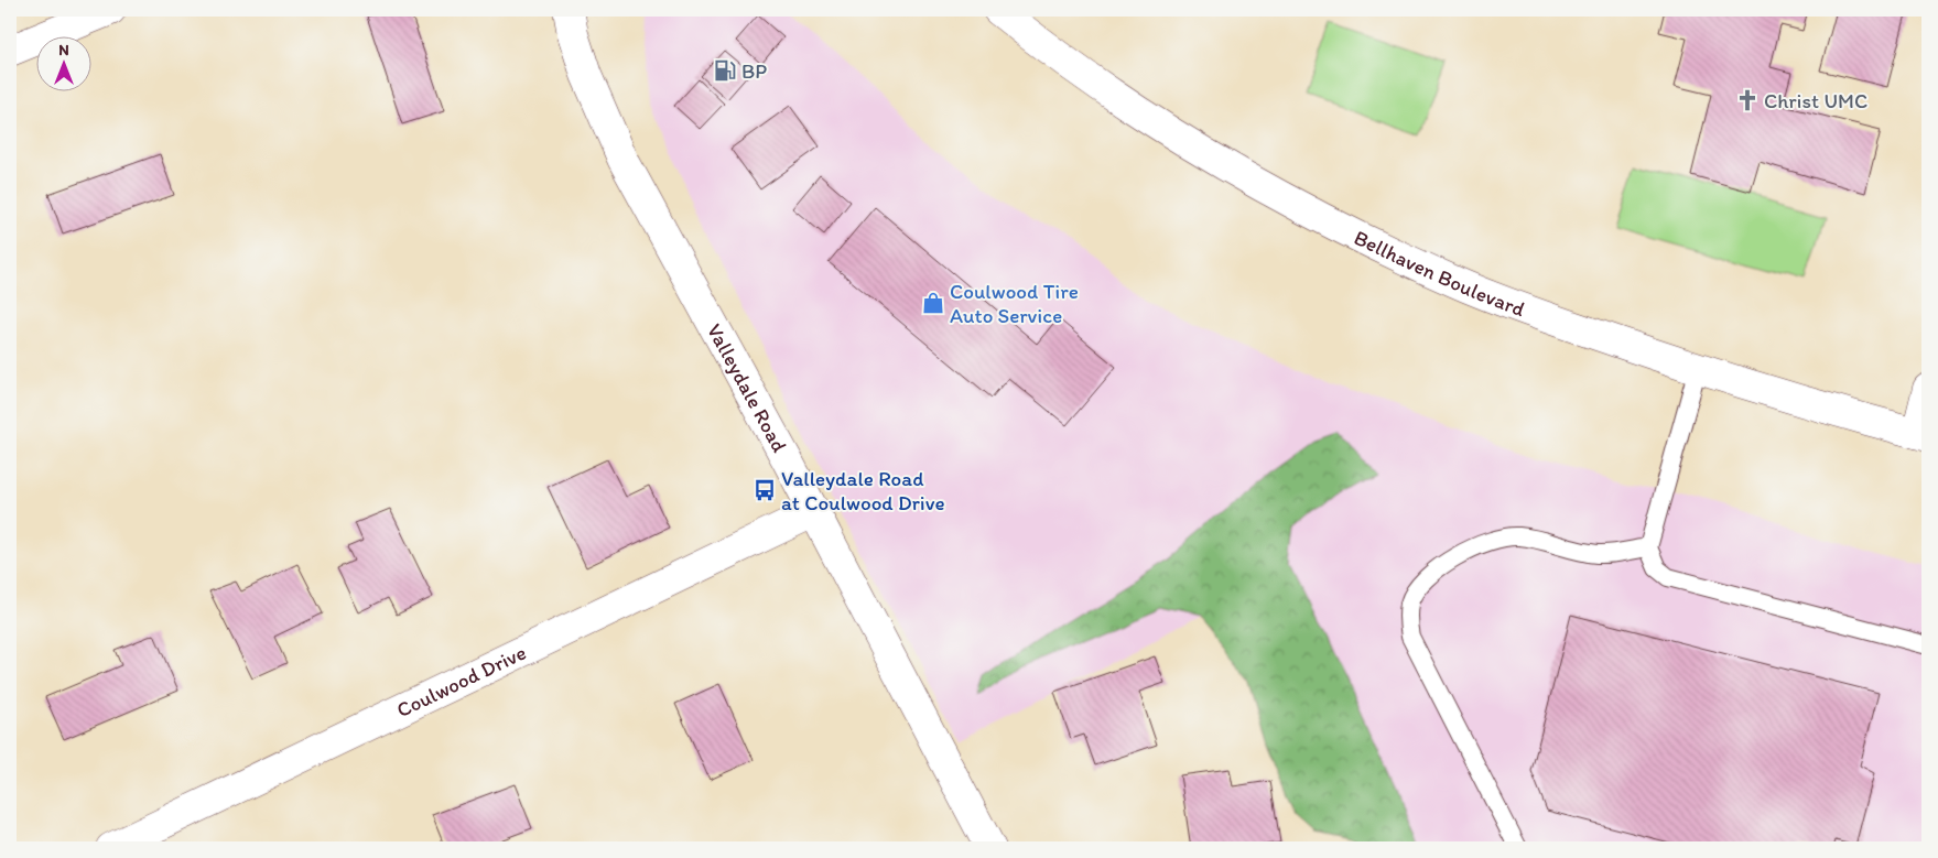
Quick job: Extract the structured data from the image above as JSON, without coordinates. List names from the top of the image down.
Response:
{
  "streets": {
    "street": ["Bellhaven Boulevard", "Valleydale Road", "Coulwood Drive"]
  },
  "crossings": [
    ["Valleydale Road", "Coulwood Drive"]
  ],
  "places": {
    "fuel station": ["BP"],
    "church": ["Christ UMC"],
    "shop": ["Coulwood Tire Auto Service"],
    "bus stop": ["Valleydale Road at Coulwood Drive"]
  },
  "north": "top"
}
